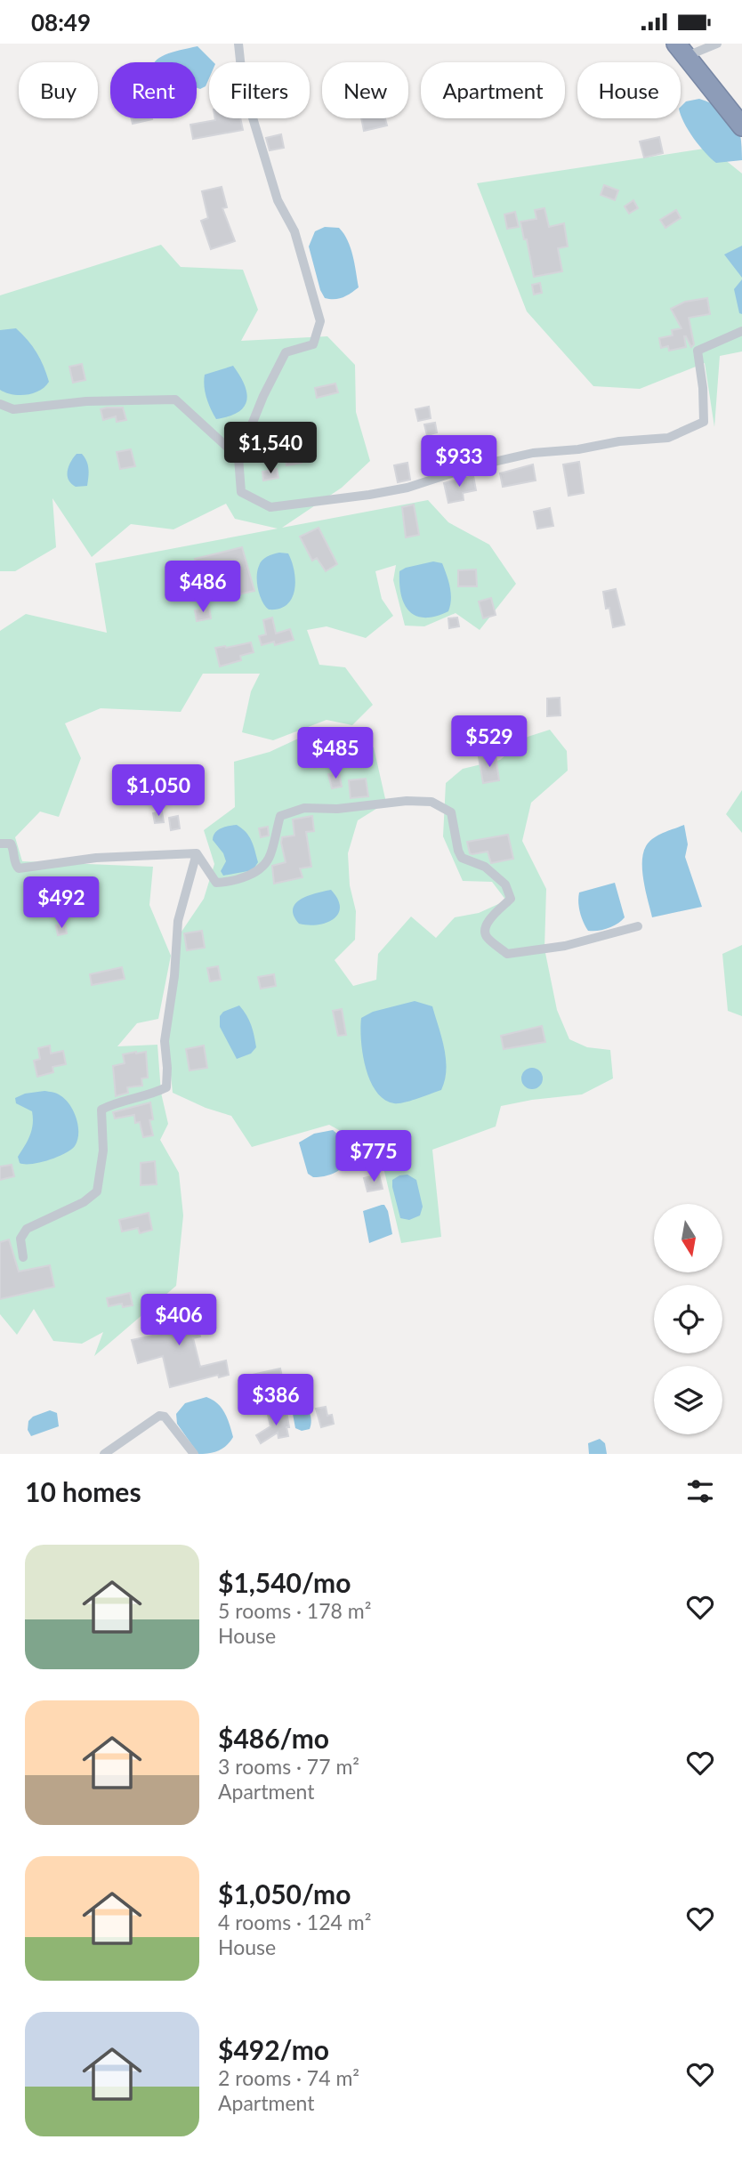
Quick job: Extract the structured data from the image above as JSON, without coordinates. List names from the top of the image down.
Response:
{
  "north": "bottom",
  "page": {
    "status": "08:49",
    "chip": [
      "Buy",
      "Rent",
      "Filters",
      "New",
      "Apartment",
      "House"
    ],
    "price": [
      "$1,540",
      "$933",
      "$486",
      "$529",
      "$485",
      "$1,050",
      "$492",
      "$775",
      "$406",
      "$386"
    ],
    "heading": "10 homes",
    "list": [
      {
        "name": "$1,540/mo",
        "note": "5 rooms · 178 m² · House"
      },
      {
        "name": "$486/mo",
        "note": "3 rooms · 77 m² · Apartment"
      },
      {
        "name": "$1,050/mo",
        "note": "4 rooms · 124 m² · House"
      },
      {
        "name": "$492/mo",
        "note": "2 rooms · 74 m² · Apartment"
      }
    ]
  }
}
